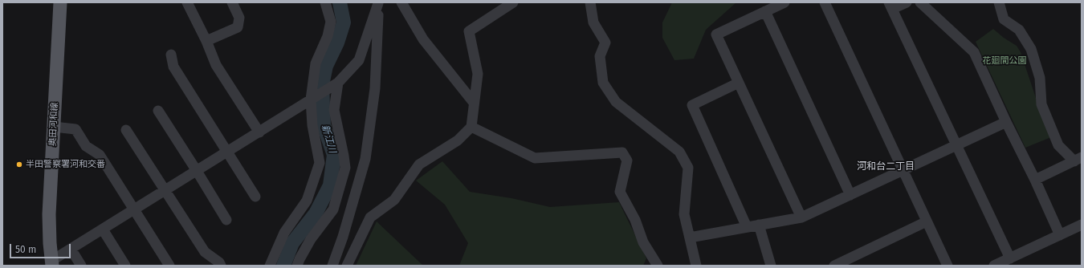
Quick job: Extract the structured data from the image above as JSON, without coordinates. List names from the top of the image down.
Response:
{
  "streets": {
    "main road": ["奥田河和線"]
  },
  "districts": ["河和台二丁目"],
  "water": ["新江川"],
  "parks": ["花廻間公園"],
  "places": ["半田警察署河和交番"],
  "scale_bar": "50 m"
}
